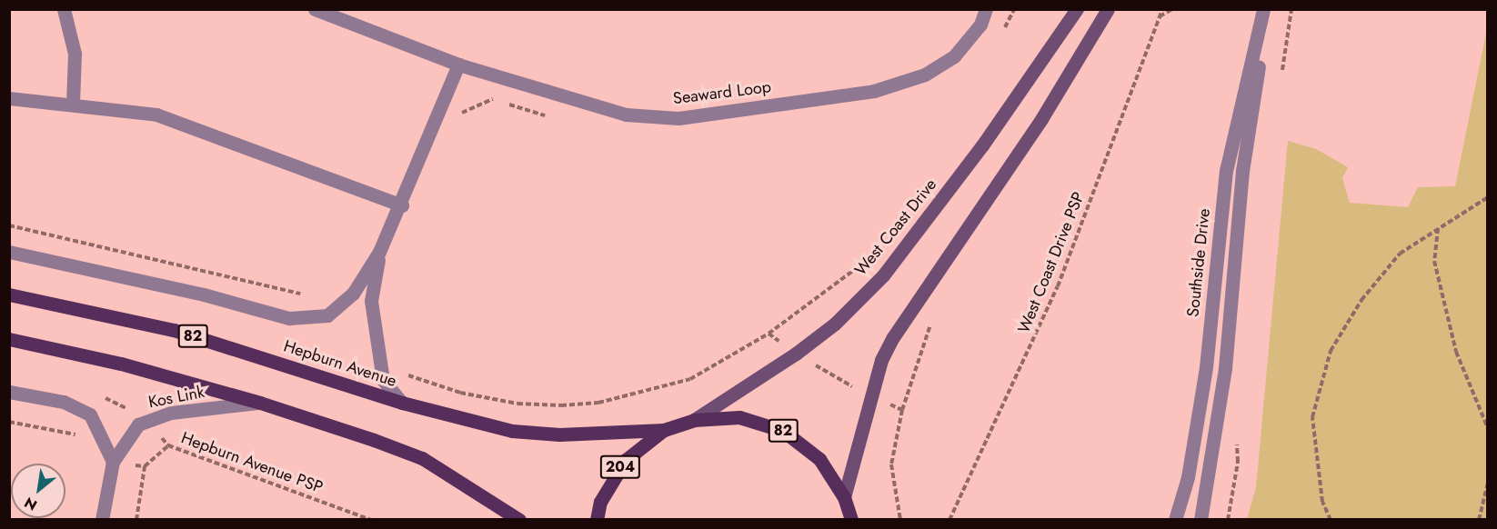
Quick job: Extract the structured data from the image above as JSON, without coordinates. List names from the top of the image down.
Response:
{
  "streets": {
    "main road": [
      "West Coast Drive",
      "82",
      "Hepburn Avenue",
      "204"
    ],
    "street": ["Seaward Loop", "Southside Drive", "Kos Link"],
    "path": ["West Coast Drive PSP", "Hepburn Avenue PSP"]
  },
  "crossings": [
    ["West Coast Drive", "82"],
    ["82", "Hepburn Avenue"],
    ["82", "204"],
    ["Hepburn Avenue", "204"],
    ["Kos Link", "Hepburn Avenue PSP"]
  ],
  "north": "bottom left"
}
